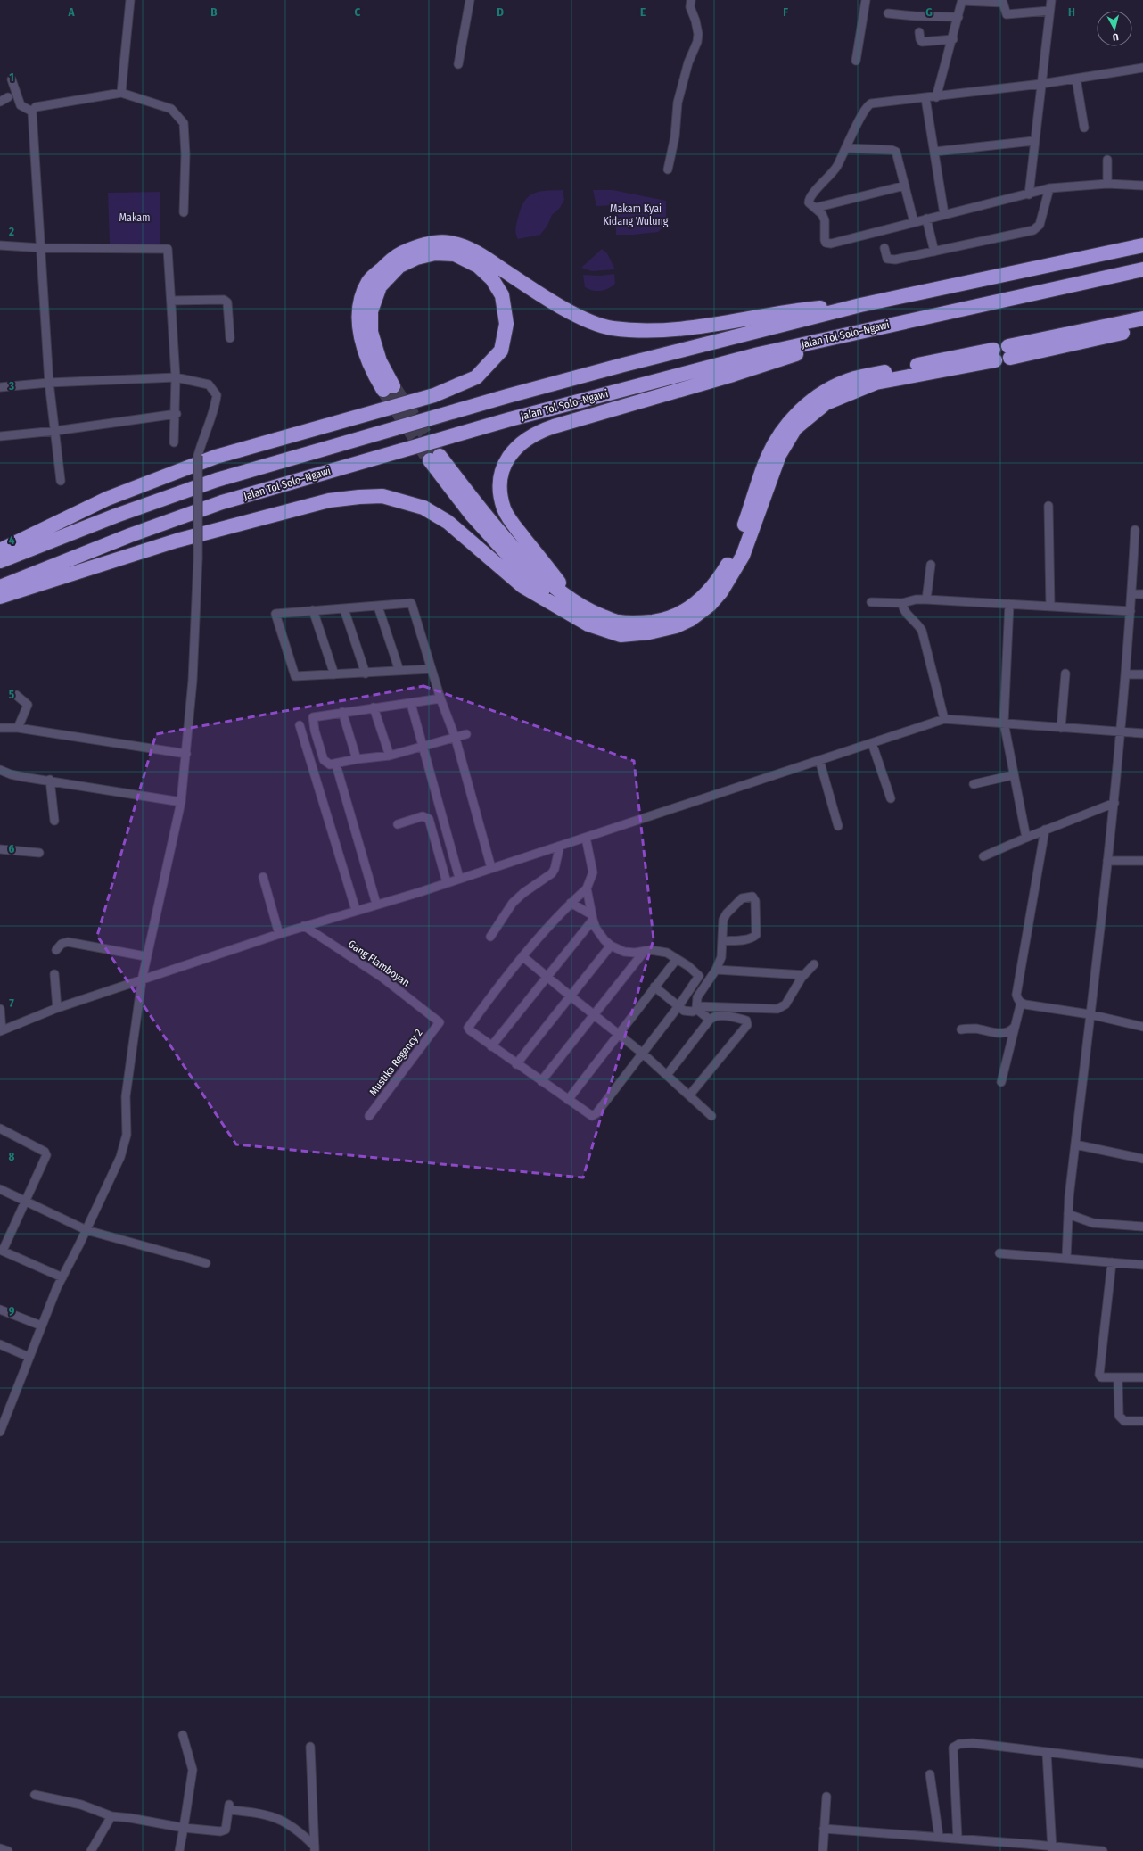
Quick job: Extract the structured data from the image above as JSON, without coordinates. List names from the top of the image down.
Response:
{
  "streets": {
    "highway": ["Jalan Tol Solo–Ngawi"],
    "street": ["Gang Flamboyan", "Mustika Regency 2"]
  },
  "crossings": [
    ["Gang Flamboyan", "Mustika Regency 2"]
  ],
  "parks": ["Makam Kyai Kidang Wulung", "Makam"],
  "north": "bottom",
  "grid": {
    "columns": [
      "A",
      "B",
      "C",
      "D",
      "E",
      "F",
      "G",
      "H"
    ],
    "rows": [
      "1",
      "2",
      "3",
      "4",
      "5",
      "6",
      "7",
      "8",
      "9"
    ]
  }
}
